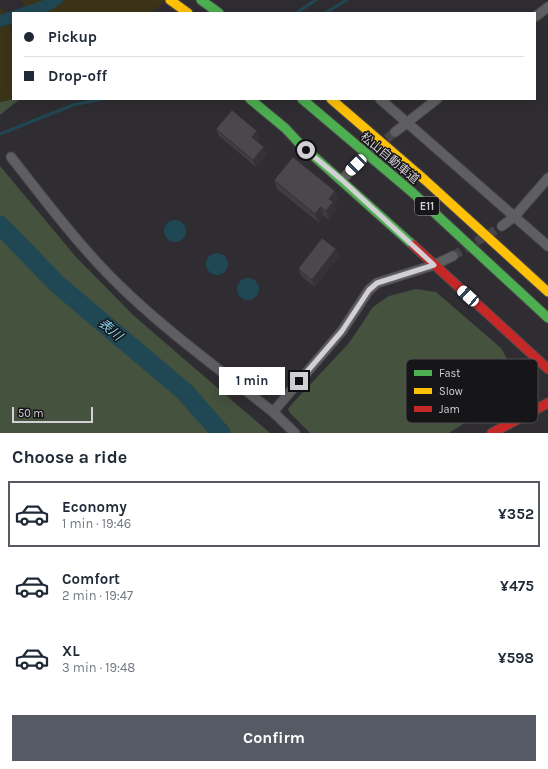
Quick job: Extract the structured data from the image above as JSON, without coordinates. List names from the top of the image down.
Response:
{
  "streets": {
    "main road": ["松山自動車道", "E11"]
  },
  "water": ["表川"],
  "legend": ["Fast", "Slow", "Jam"],
  "scale_bar": "50 m",
  "page": {
    "banner": ["Pickup", "Drop-off"],
    "bubble": "1 min",
    "scale": "50 m",
    "heading": "Choose a ride",
    "list": [
      {
        "name": "Economy",
        "note": "1 min · 19:46",
        "value": "¥352"
      },
      {
        "name": "Comfort",
        "note": "2 min · 19:47",
        "value": "¥475"
      },
      {
        "name": "XL",
        "note": "3 min · 19:48",
        "value": "¥598"
      }
    ],
    "buttons": "Confirm"
  }
}
